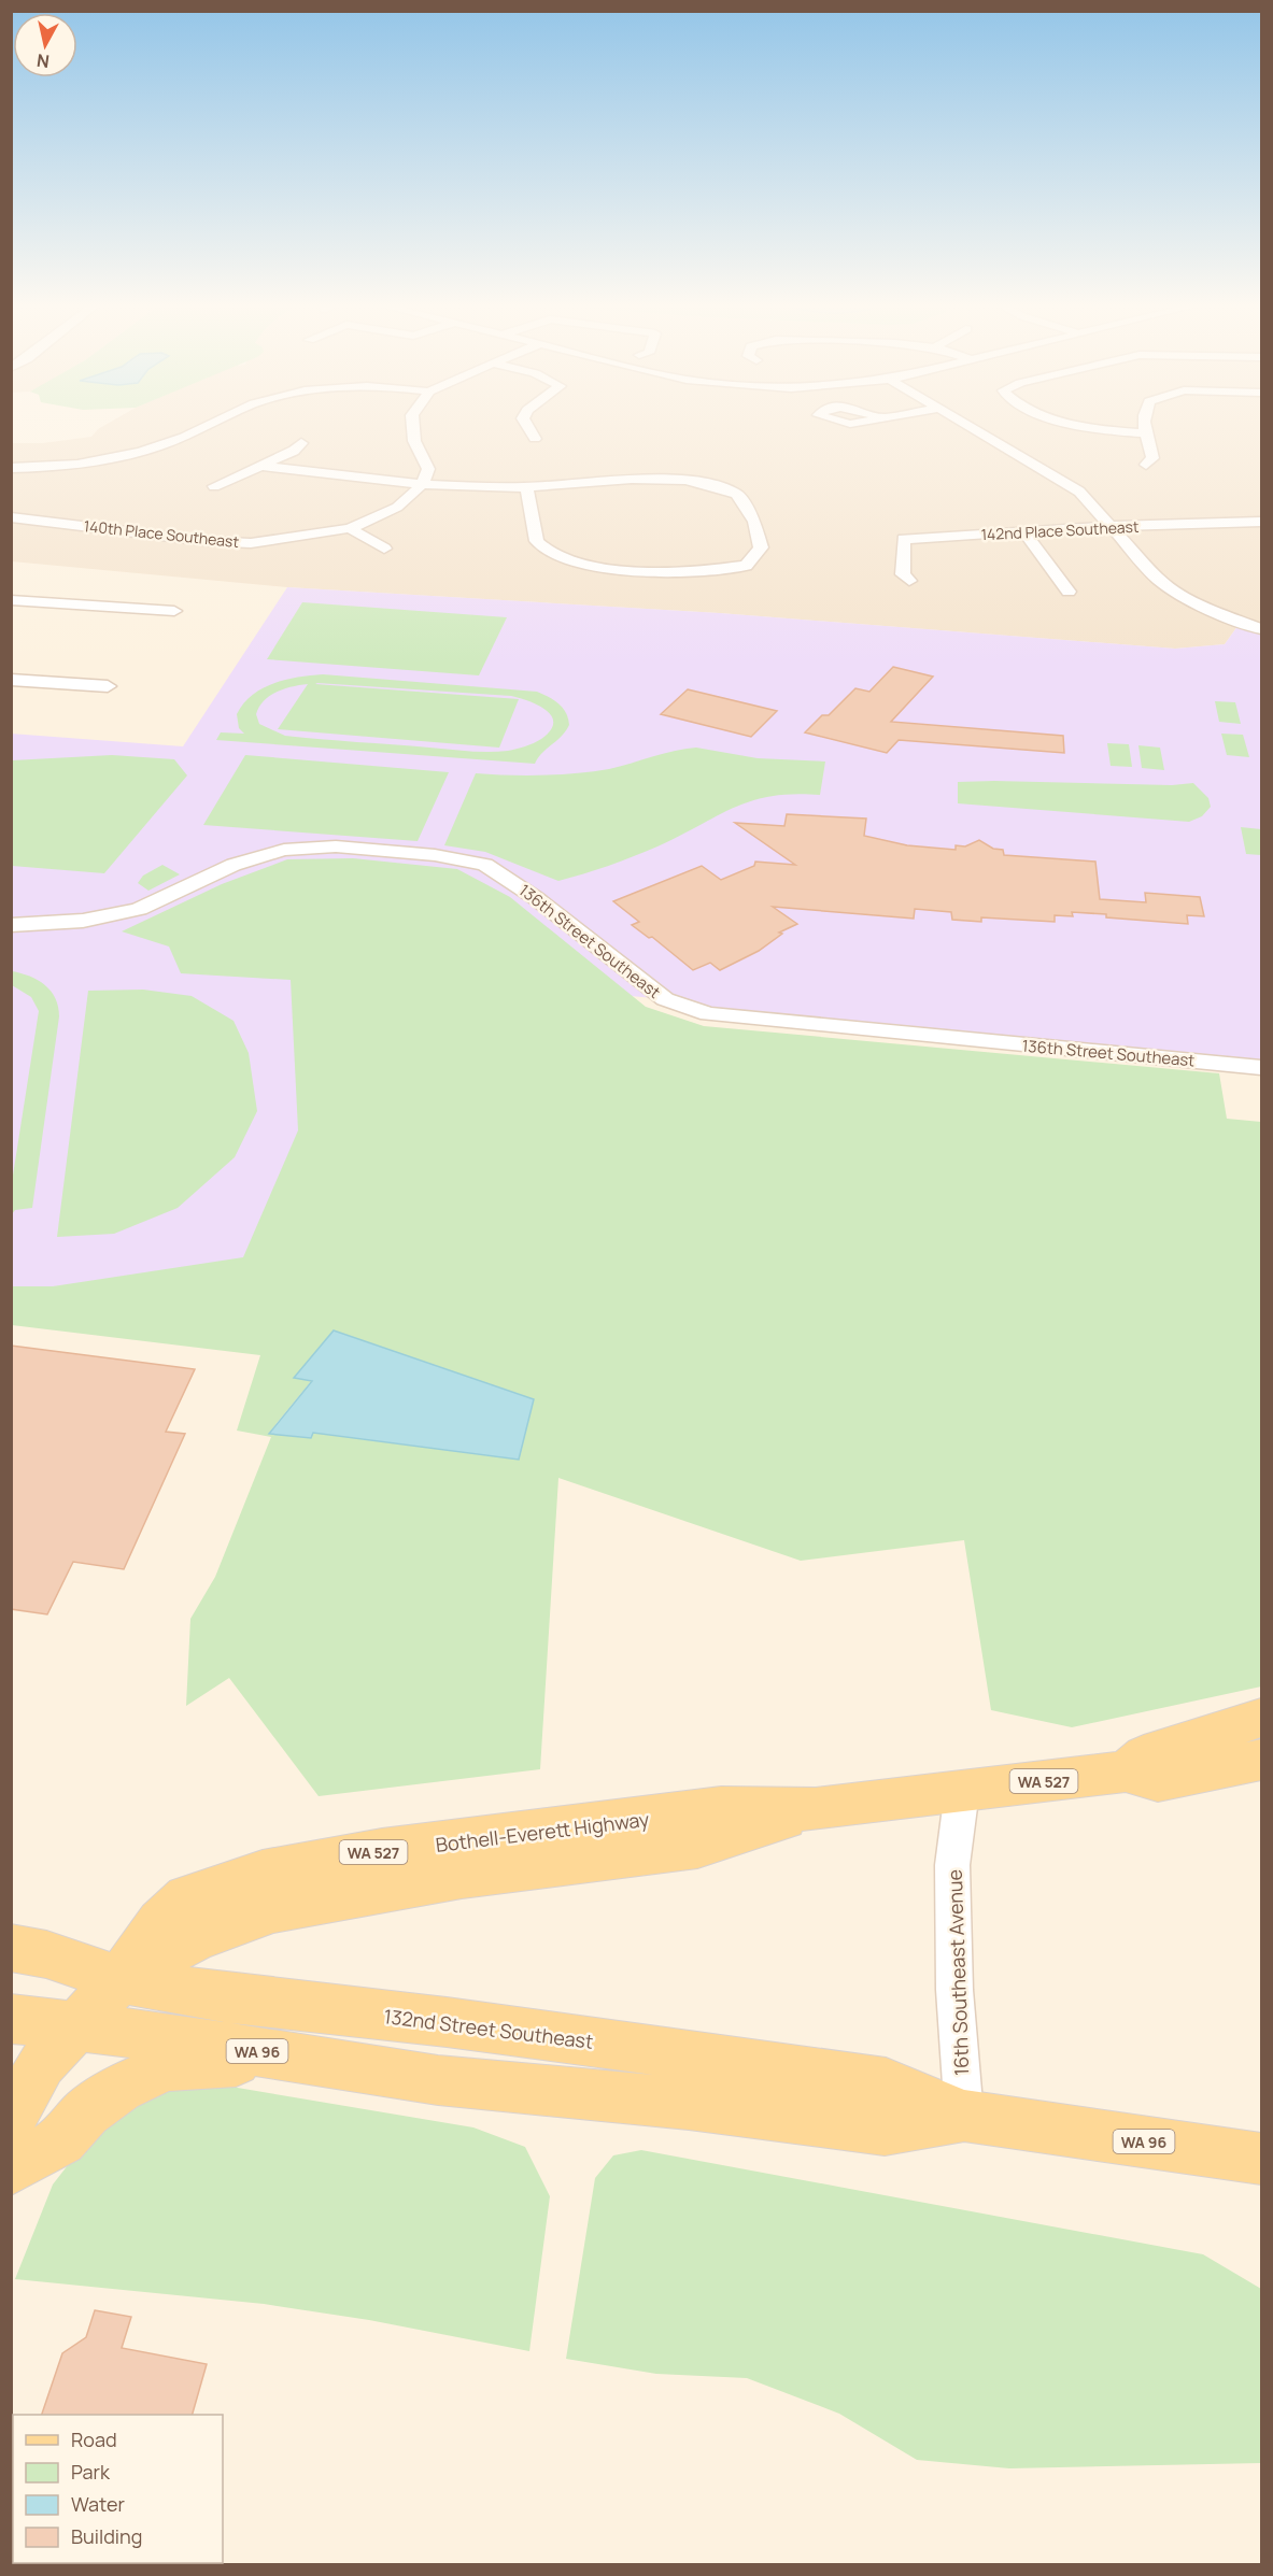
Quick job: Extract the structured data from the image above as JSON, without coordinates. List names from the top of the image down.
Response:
{
  "streets": {
    "main road": [
      "WA 527",
      "Bothell-Everett Highway",
      "132nd Street Southeast",
      "WA 96"
    ],
    "street": [
      "142nd Place Southeast",
      "140th Place Southeast",
      "136th Street Southeast",
      "16th Southeast Avenue"
    ]
  },
  "crossings": [
    ["Bothell-Everett Highway", "16th Southeast Avenue"],
    ["Bothell-Everett Highway", "132nd Street Southeast"],
    ["16th Southeast Avenue", "132nd Street Southeast"]
  ],
  "legend": [
    "Road",
    "Park",
    "Water",
    "Building"
  ],
  "north": "bottom"
}
